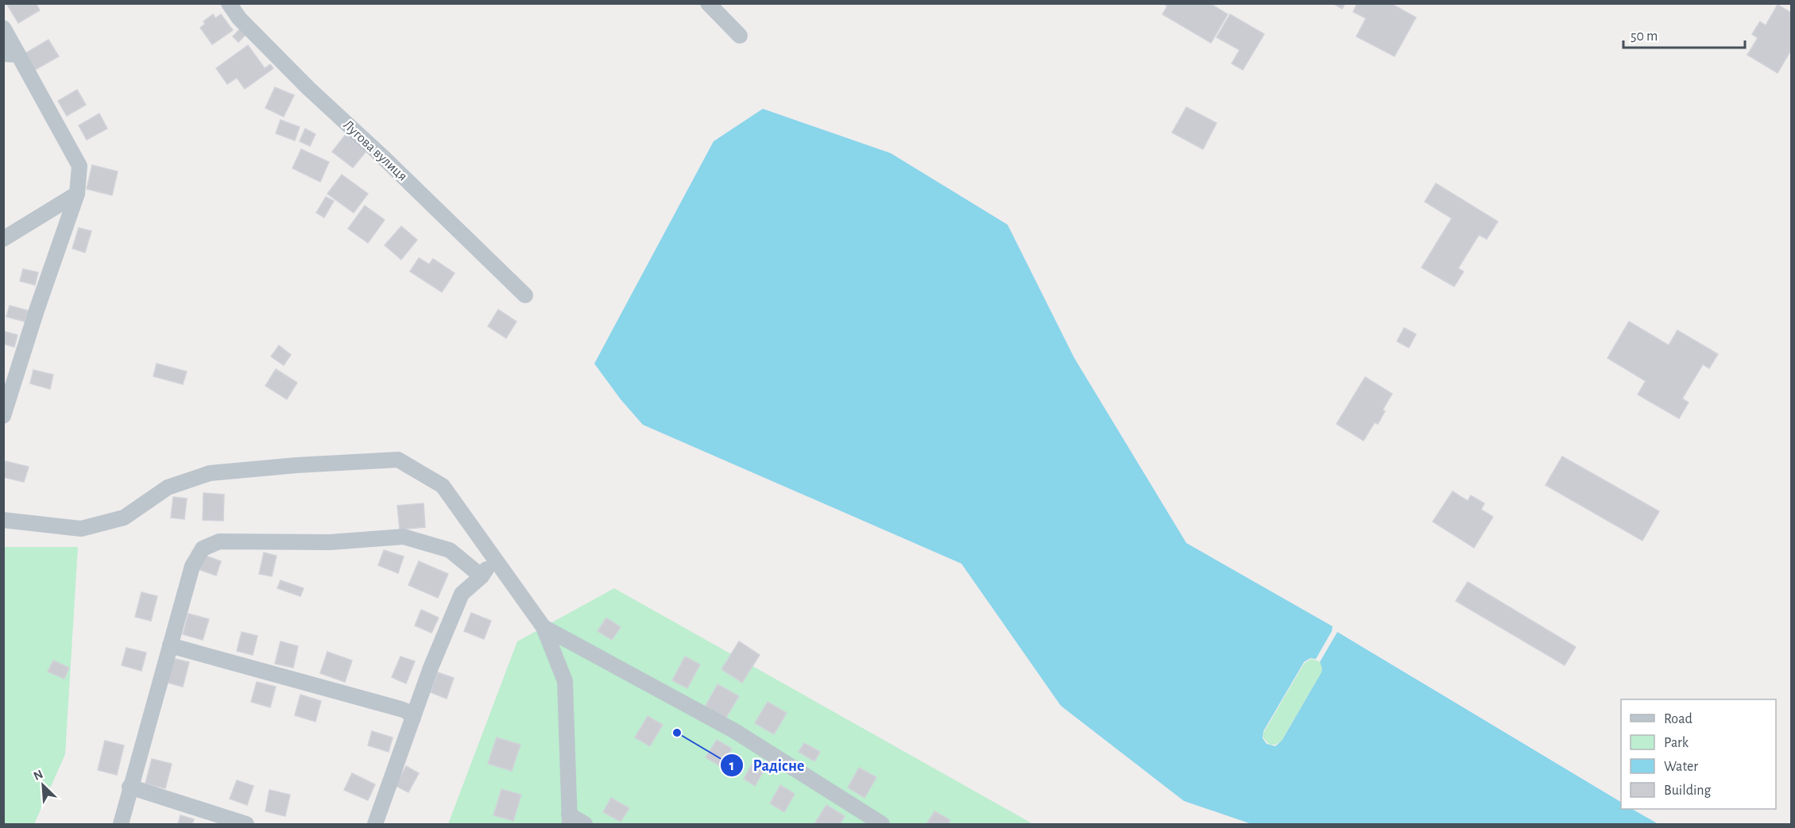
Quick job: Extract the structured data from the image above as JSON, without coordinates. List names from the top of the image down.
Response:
{
  "streets": {
    "street": ["Лугова вулиця"]
  },
  "places": ["Радісне"],
  "legend": [
    "Road",
    "Park",
    "Water",
    "Building"
  ],
  "scale_bar": "50 m",
  "north": "top left"
}
